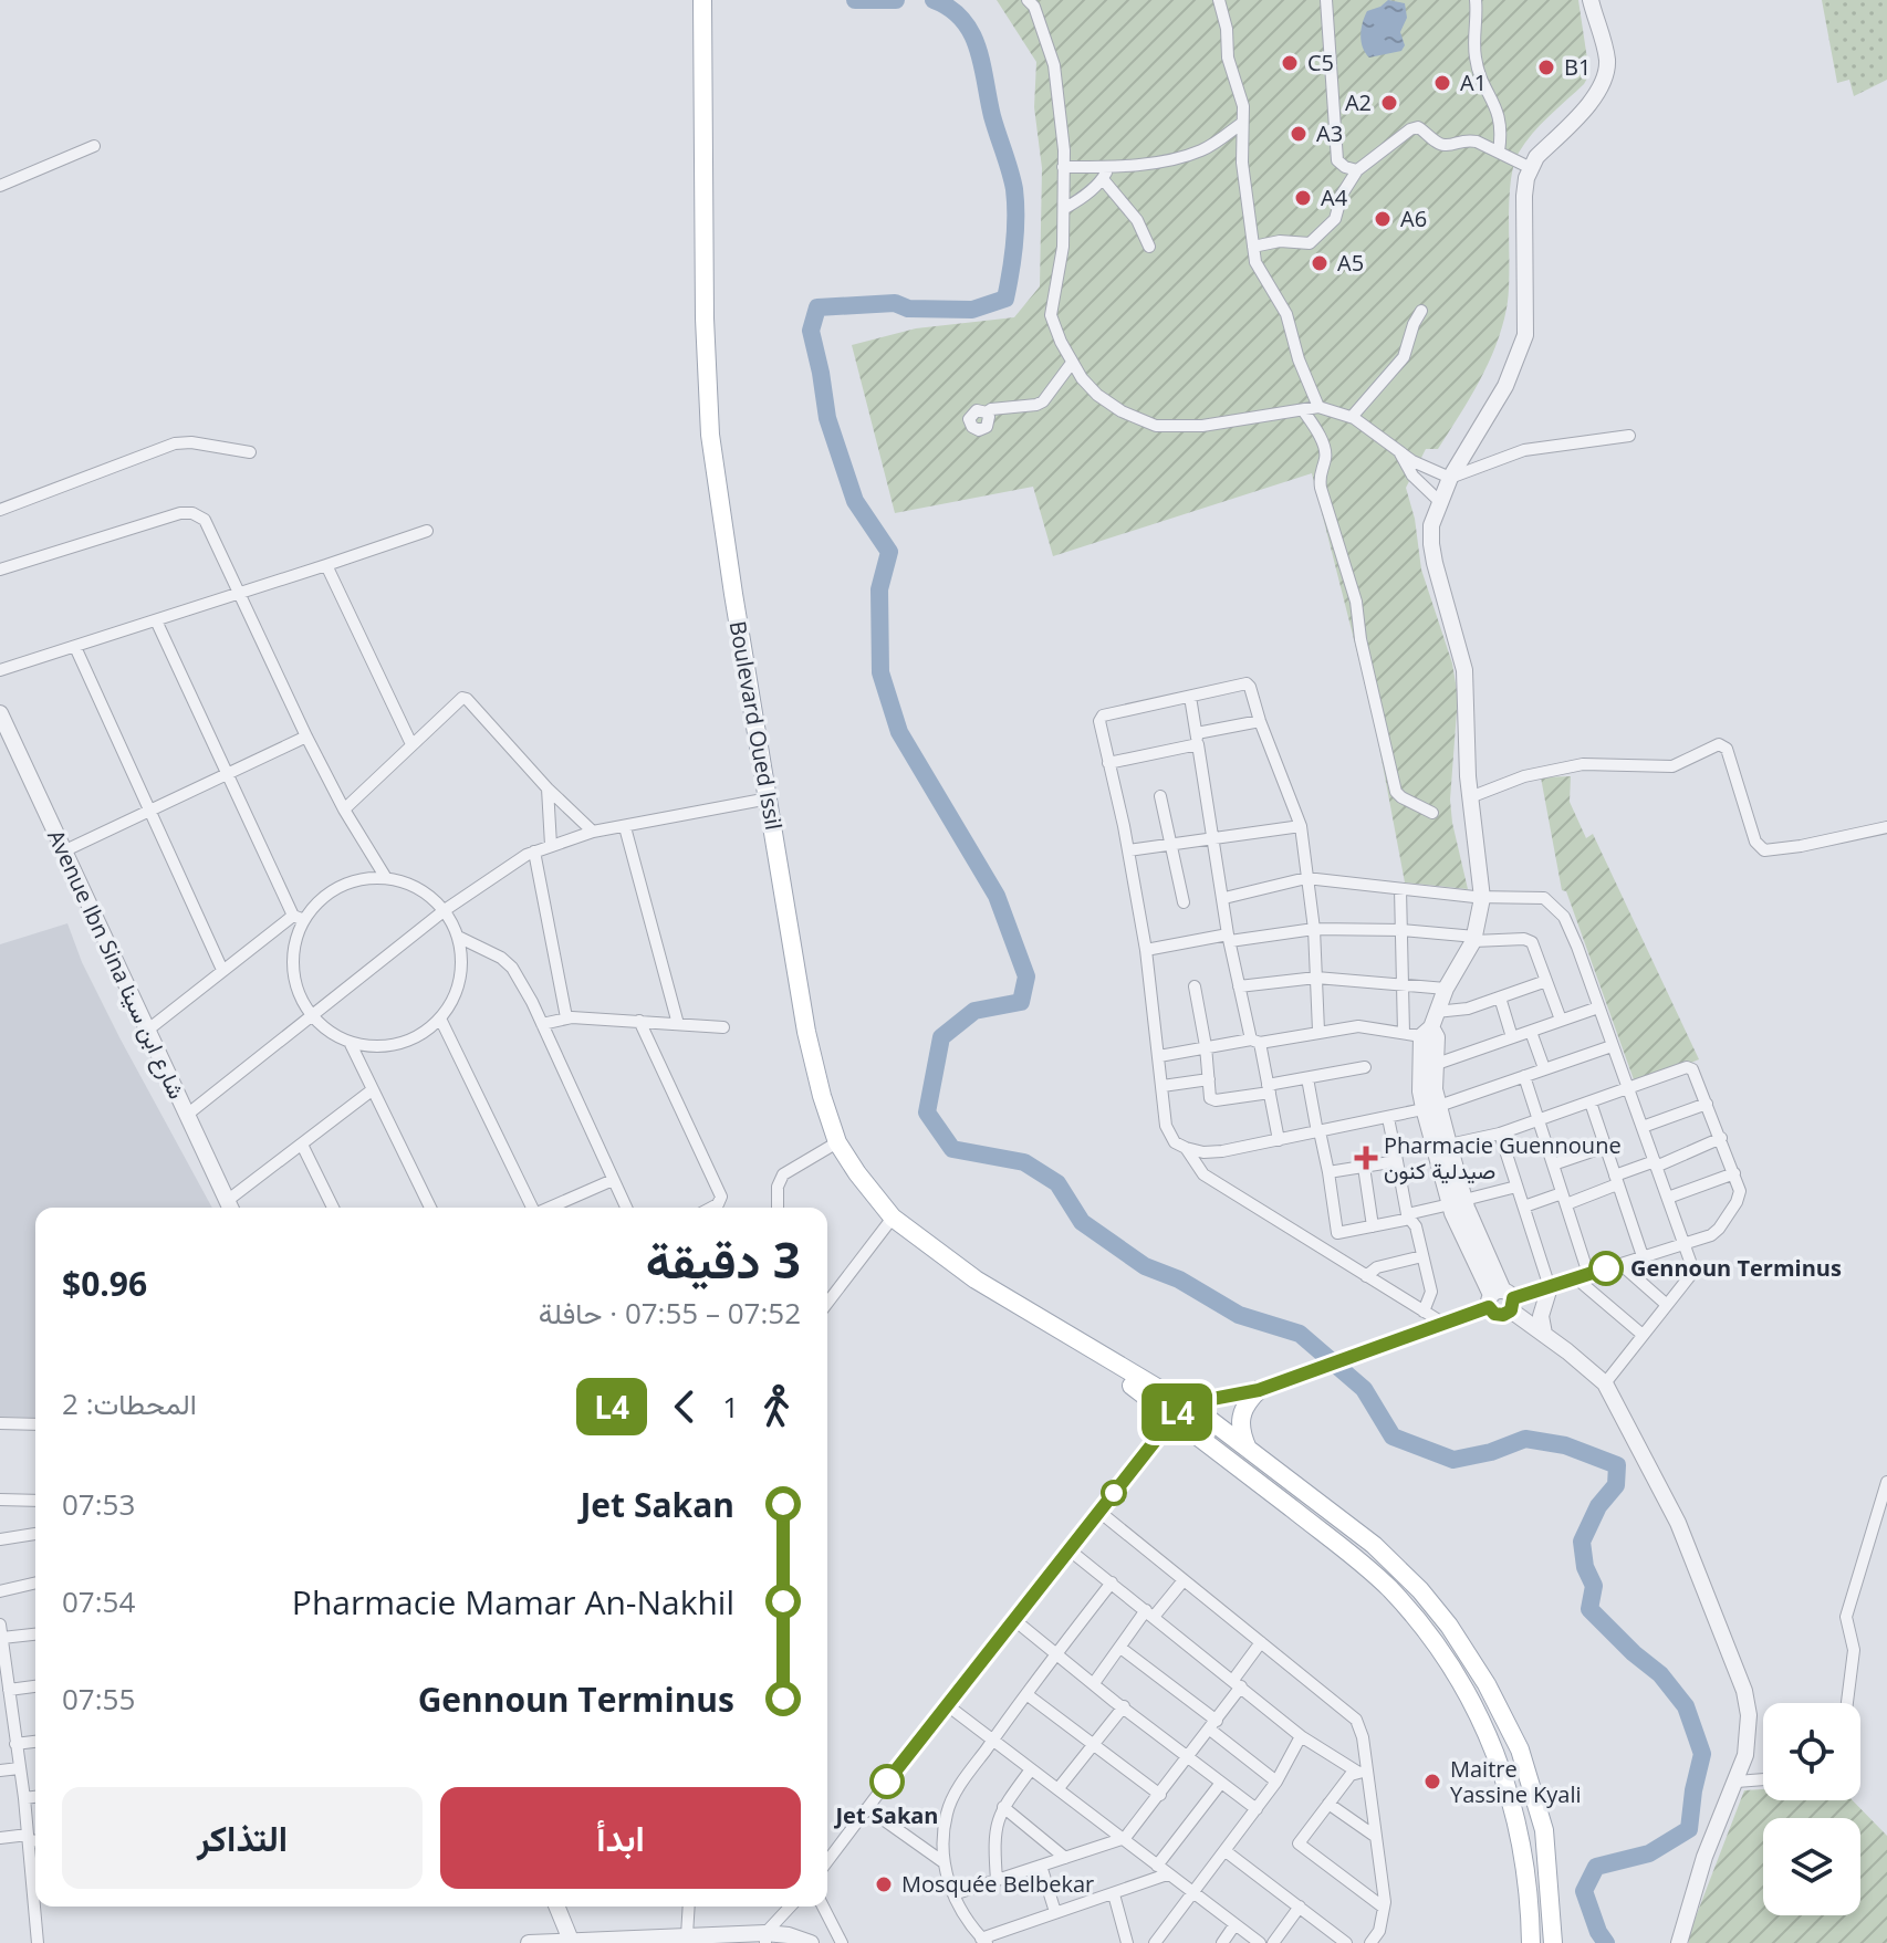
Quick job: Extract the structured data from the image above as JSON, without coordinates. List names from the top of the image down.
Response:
{
  "streets": {
    "main road": ["Boulevard Oued Issil"],
    "street": ["Avenue Ibn Sina شارع ابن سينا"]
  },
  "places": {
    "other": [
      "C5",
      "B1",
      "A1",
      "A2",
      "A3",
      "A4",
      "A6",
      "A5",
      "Gennoun Terminus",
      "Jet Sakan",
      "Maitre Yassine Kyali",
      "Mosquée Belbekar"
    ],
    "health": ["Pharmacie Guennoune صيدلية كنون"]
  },
  "lines": ["bus line L4"],
  "page": {
    "on_map": "L4",
    "heading": ["3 دقيقة", "07:52 – 07:55 · حافلة", "$0.96"],
    "legs": ["1", "L4", "المحطات: 2"],
    "list": [
      {
        "name": "Jet Sakan",
        "value": "07:53"
      },
      {
        "name": "Pharmacie Mamar An-Nakhil",
        "value": "07:54"
      },
      {
        "name": "Gennoun Terminus",
        "value": "07:55"
      }
    ],
    "buttons": ["ابدأ", "التذاكر"]
  }
}
